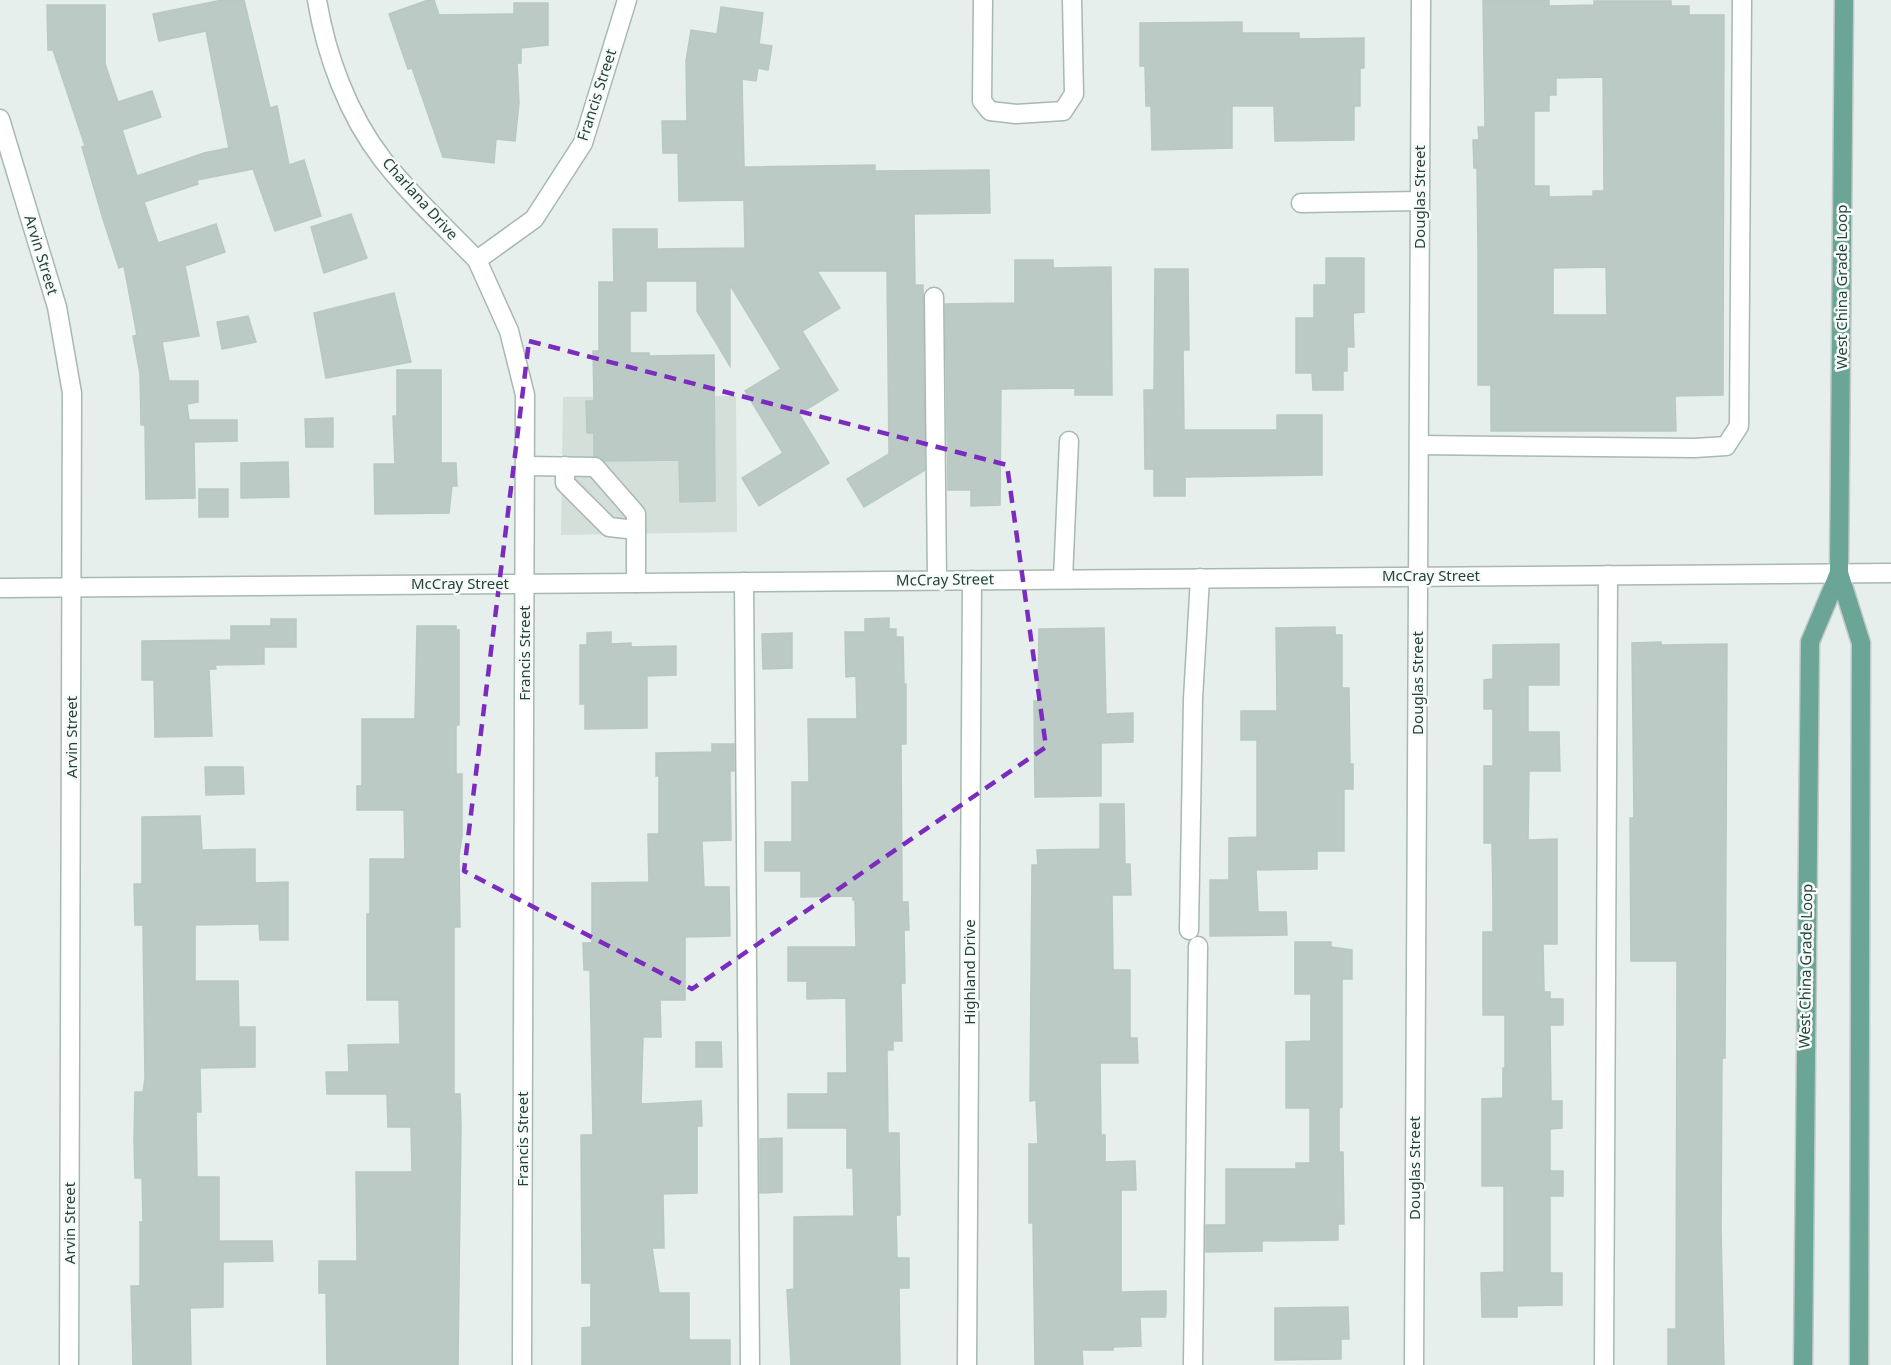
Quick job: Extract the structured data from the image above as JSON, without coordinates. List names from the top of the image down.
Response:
{
  "streets": {
    "main road": ["West China Grade Loop"],
    "street": [
      "Francis Street",
      "Douglas Street",
      "Charlana Drive",
      "Arvin Street",
      "McCray Street",
      "Highland Drive"
    ]
  },
  "crossings": [
    ["Francis Street", "Charlana Drive"],
    ["Francis Street", "McCray Street"],
    ["Douglas Street", "McCray Street"],
    ["Arvin Street", "McCray Street"],
    ["West China Grade Loop", "McCray Street"],
    ["McCray Street", "Highland Drive"]
  ]
}
